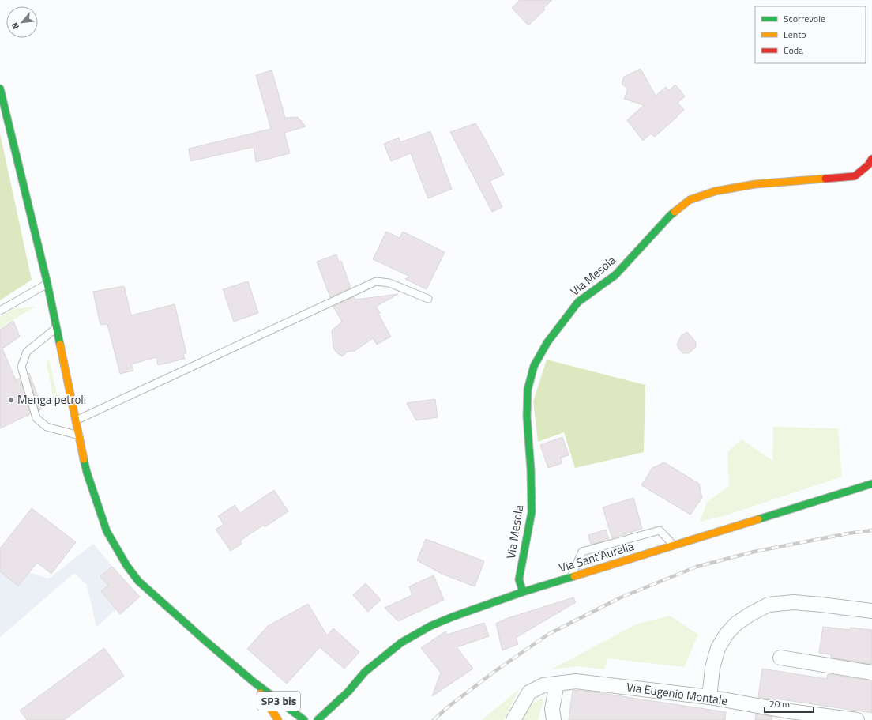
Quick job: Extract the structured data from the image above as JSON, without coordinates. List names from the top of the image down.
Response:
{
  "streets": {
    "main road": ["Via Mesola", "Via Sant'Aurelia", "SP3 bis"],
    "street": ["Via Eugenio Montale"]
  },
  "crossings": [
    ["Via Mesola", "Via Sant'Aurelia"]
  ],
  "places": ["Menga petroli"],
  "legend": ["Scorrevole", "Lento", "Coda"],
  "scale_bar": "20 m",
  "north": "bottom left"
}
